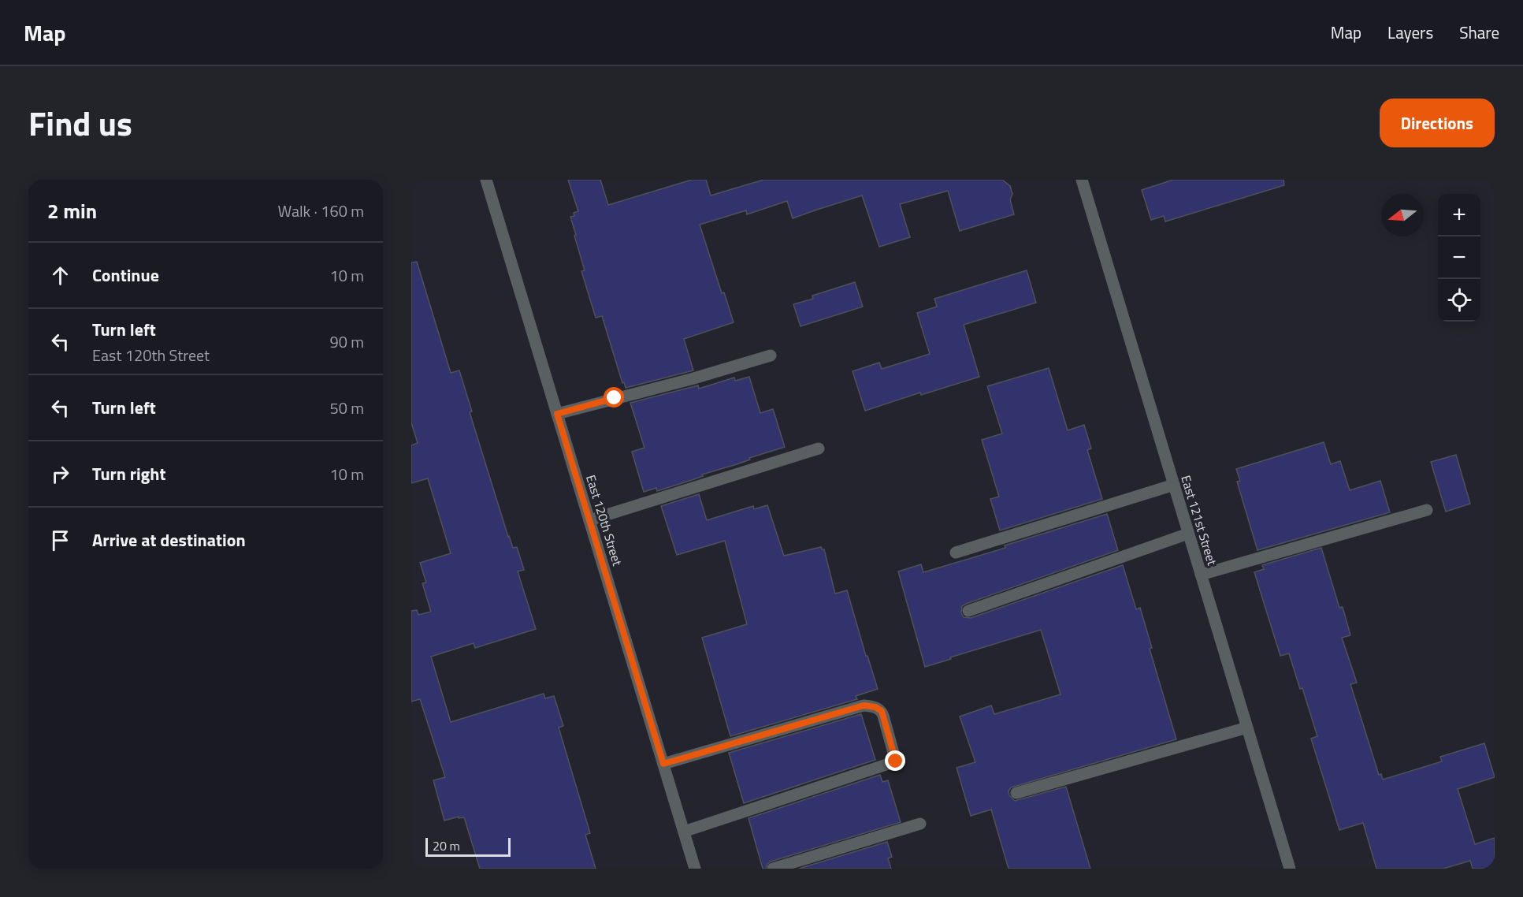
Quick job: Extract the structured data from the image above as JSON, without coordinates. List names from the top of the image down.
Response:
{
  "streets": {
    "street": ["East 120th Street", "East 121st Street"]
  },
  "scale_bar": "20 m",
  "north": "left",
  "page": {
    "header": "Map",
    "nav": ["Map", "Layers", "Share"],
    "title": "Find us",
    "buttons": "Directions",
    "heading": ["2 min", "Walk · 160 m"],
    "map_buttons": ["+", "−"],
    "list": [
      ["Continue", "10 m"],
      ["Turn left", "East 120th Street", "90 m"],
      ["Turn left", "50 m"],
      ["Turn right", "10 m"],
      "Arrive at destination"
    ],
    "scale": "20 m"
  }
}
